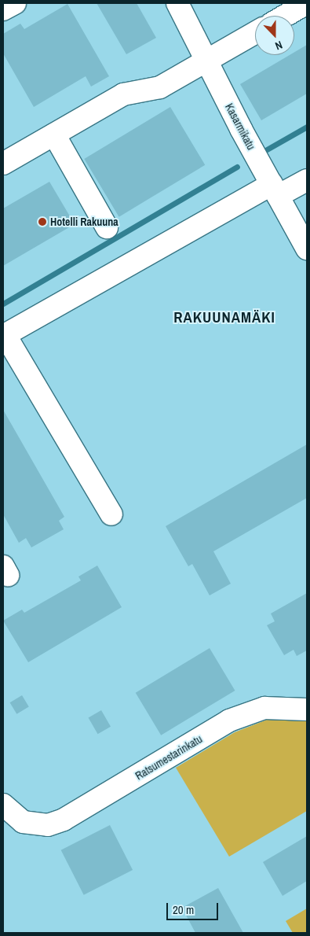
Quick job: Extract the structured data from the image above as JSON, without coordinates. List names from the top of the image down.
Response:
{
  "streets": {
    "street": ["Kasarmikatu", "Ratsumestarinkatu"]
  },
  "districts": ["RAKUUNAMÄKI"],
  "places": ["Hotelli Rakuuna"],
  "scale_bar": "20 m",
  "north": "bottom"
}
